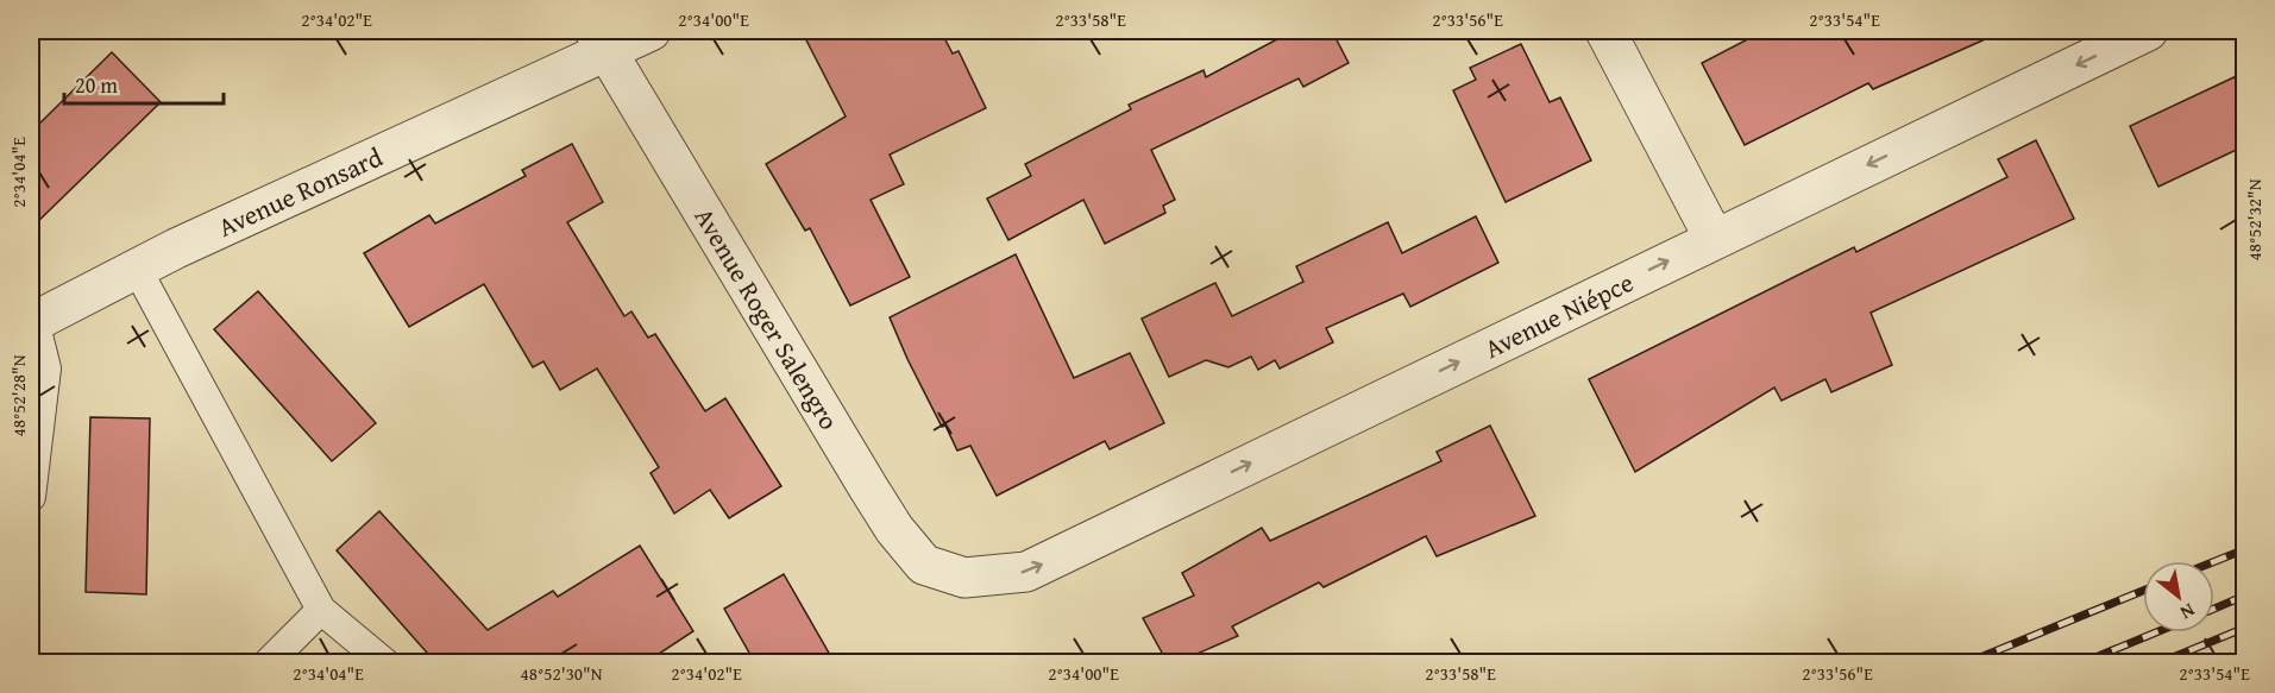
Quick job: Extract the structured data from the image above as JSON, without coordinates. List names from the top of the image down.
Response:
{
  "streets": {
    "street": ["Avenue Ronsard", "Avenue Niépce", "Avenue Roger Salengro"]
  },
  "crossings": [
    ["Avenue Ronsard", "Avenue Roger Salengro"],
    ["Avenue Niépce", "Avenue Roger Salengro"]
  ],
  "scale_bar": "20 m",
  "north": "bottom right",
  "coordinates": [
    "2°34'02\"E",
    "2°34'00\"E",
    "2°33'58\"E",
    "2°33'56\"E",
    "2°33'54\"E",
    "2°34'04\"E",
    "48°52'32\"N",
    "48°52'28\"N",
    "48°52'30\"N"
  ]
}
